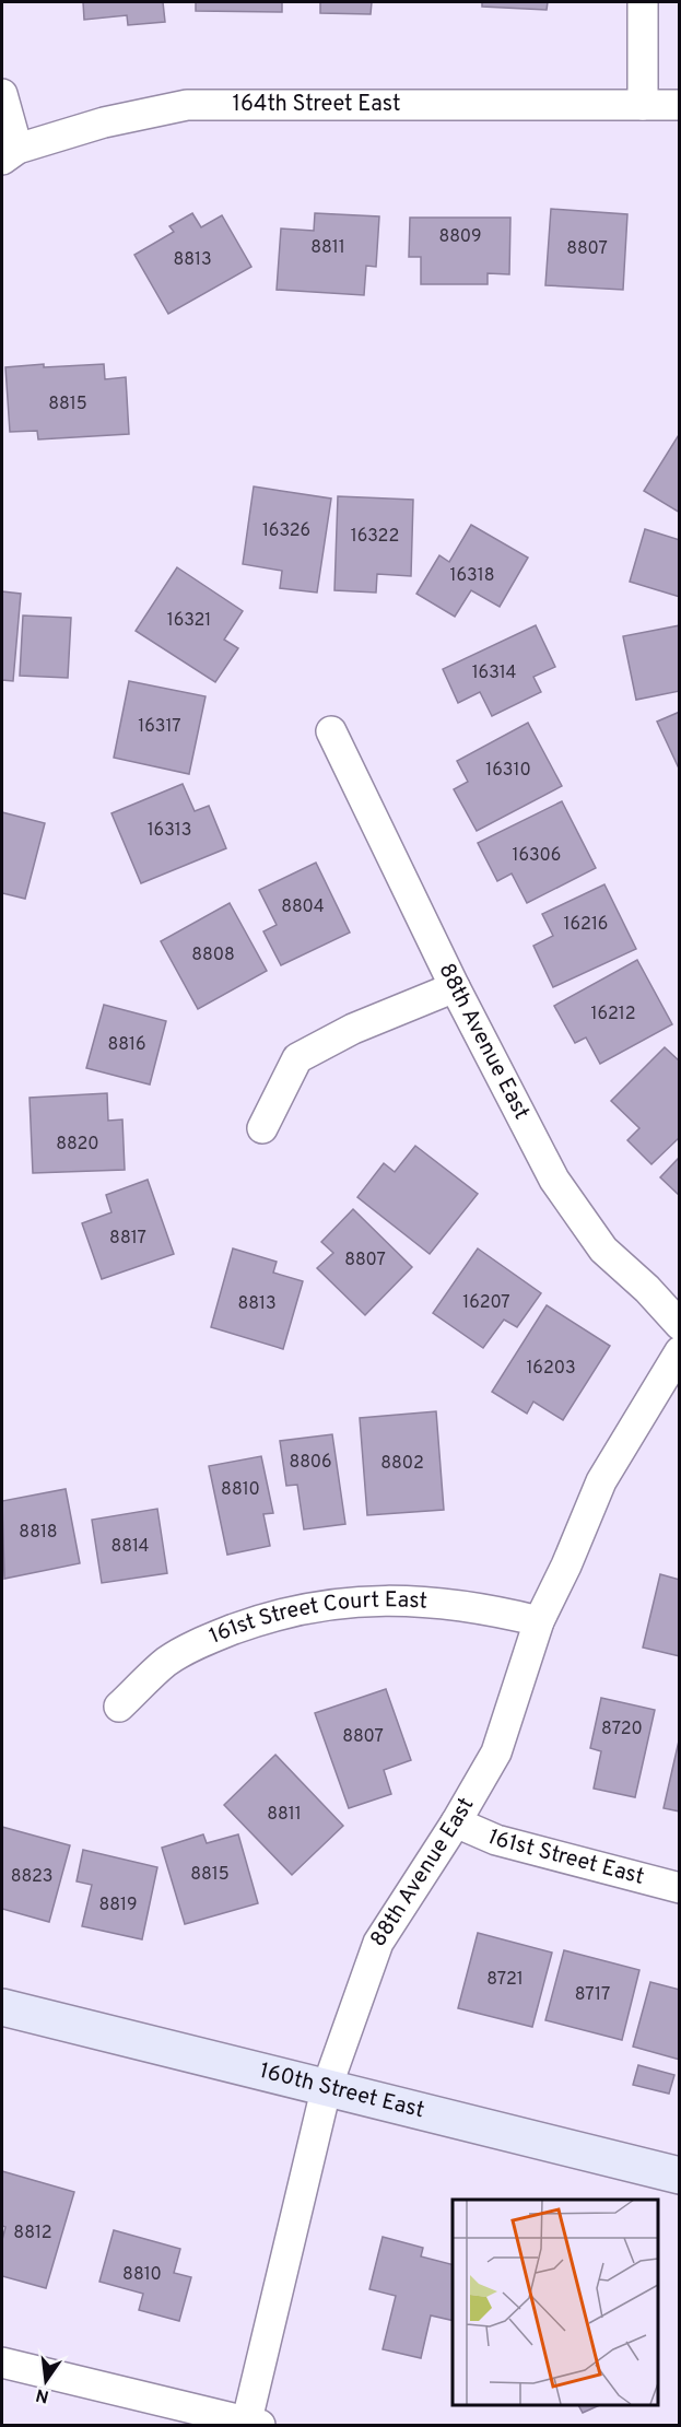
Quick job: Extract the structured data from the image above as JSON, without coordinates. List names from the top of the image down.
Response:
{
  "streets": {
    "main road": ["160th Street East"],
    "street": [
      "164th Street East",
      "88th Avenue East",
      "161st Street Court East",
      "161st Street East"
    ]
  },
  "crossings": [
    ["88th Avenue East", "161st Street Court East"],
    ["88th Avenue East", "161st Street East"],
    ["88th Avenue East", "160th Street East"]
  ],
  "house_numbers": [
    "8809",
    "8811",
    "8807",
    "8813",
    "8815",
    "16326",
    "16322",
    "16318",
    "16321",
    "16314",
    "16317",
    "16310",
    "16313",
    "16306",
    "8804",
    "16216",
    "8808",
    "16212",
    "8816",
    "8820",
    "8817",
    "8807",
    "16207",
    "8813",
    "16203",
    "8806",
    "8802",
    "8810",
    "8818",
    "8814",
    "8720",
    "8807",
    "8811",
    "8815",
    "8823",
    "8819",
    "8721",
    "8717",
    "8812",
    "8810"
  ],
  "north": "bottom"
}
